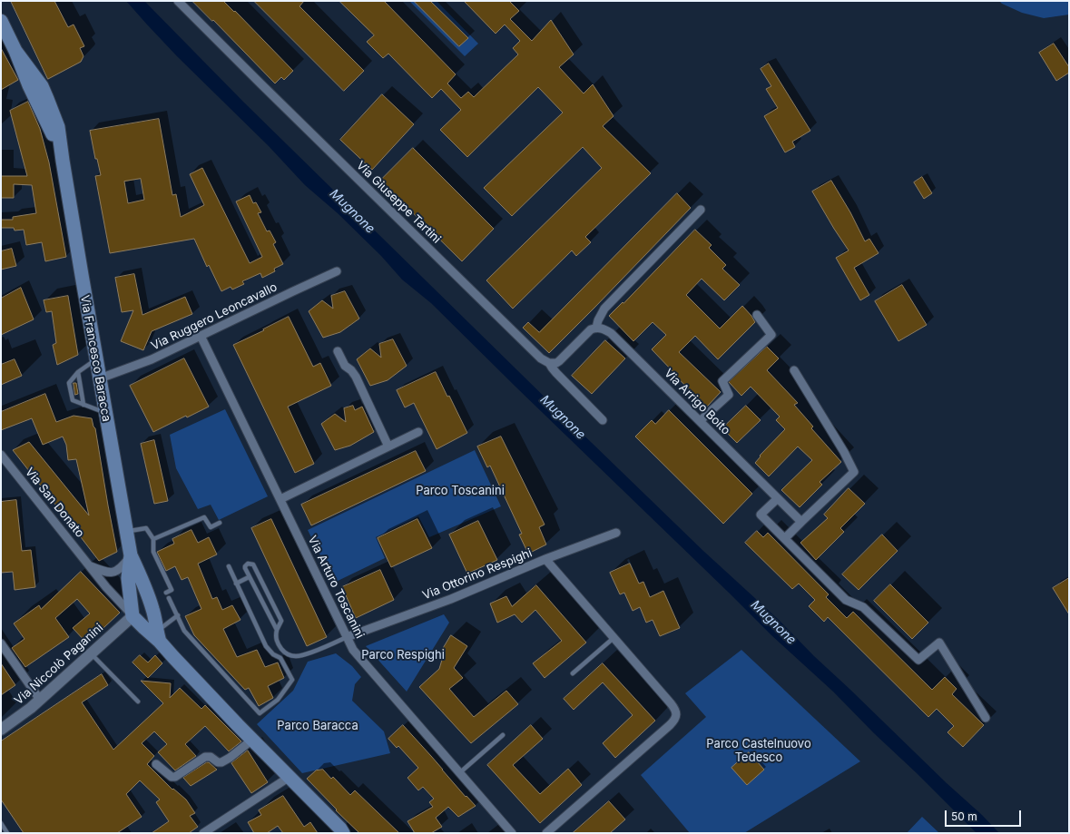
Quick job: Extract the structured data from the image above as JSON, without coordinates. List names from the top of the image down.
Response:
{
  "streets": {
    "main road": ["Via Francesco Baracca"],
    "street": [
      "Via Giuseppe Tartini",
      "Via Ruggero Leoncavallo",
      "Via Arrigo Boito",
      "Via San Donato",
      "Via Ottorino Respighi",
      "Via Arturo Toscanini",
      "Via Niccolò Paganini"
    ]
  },
  "crossings": [
    ["Via Ruggero Leoncavallo", "Via Francesco Baracca"],
    ["Via Ruggero Leoncavallo", "Via Arturo Toscanini"],
    ["Via Francesco Baracca", "Via Niccolò Paganini"],
    ["Via Ottorino Respighi", "Via Arturo Toscanini"]
  ],
  "water": ["Mugnone"],
  "parks": [
    "Parco Toscanini",
    "Parco Respighi",
    "Parco Baracca",
    "Parco Castelnuovo Tedesco"
  ],
  "scale_bar": "50 m"
}
